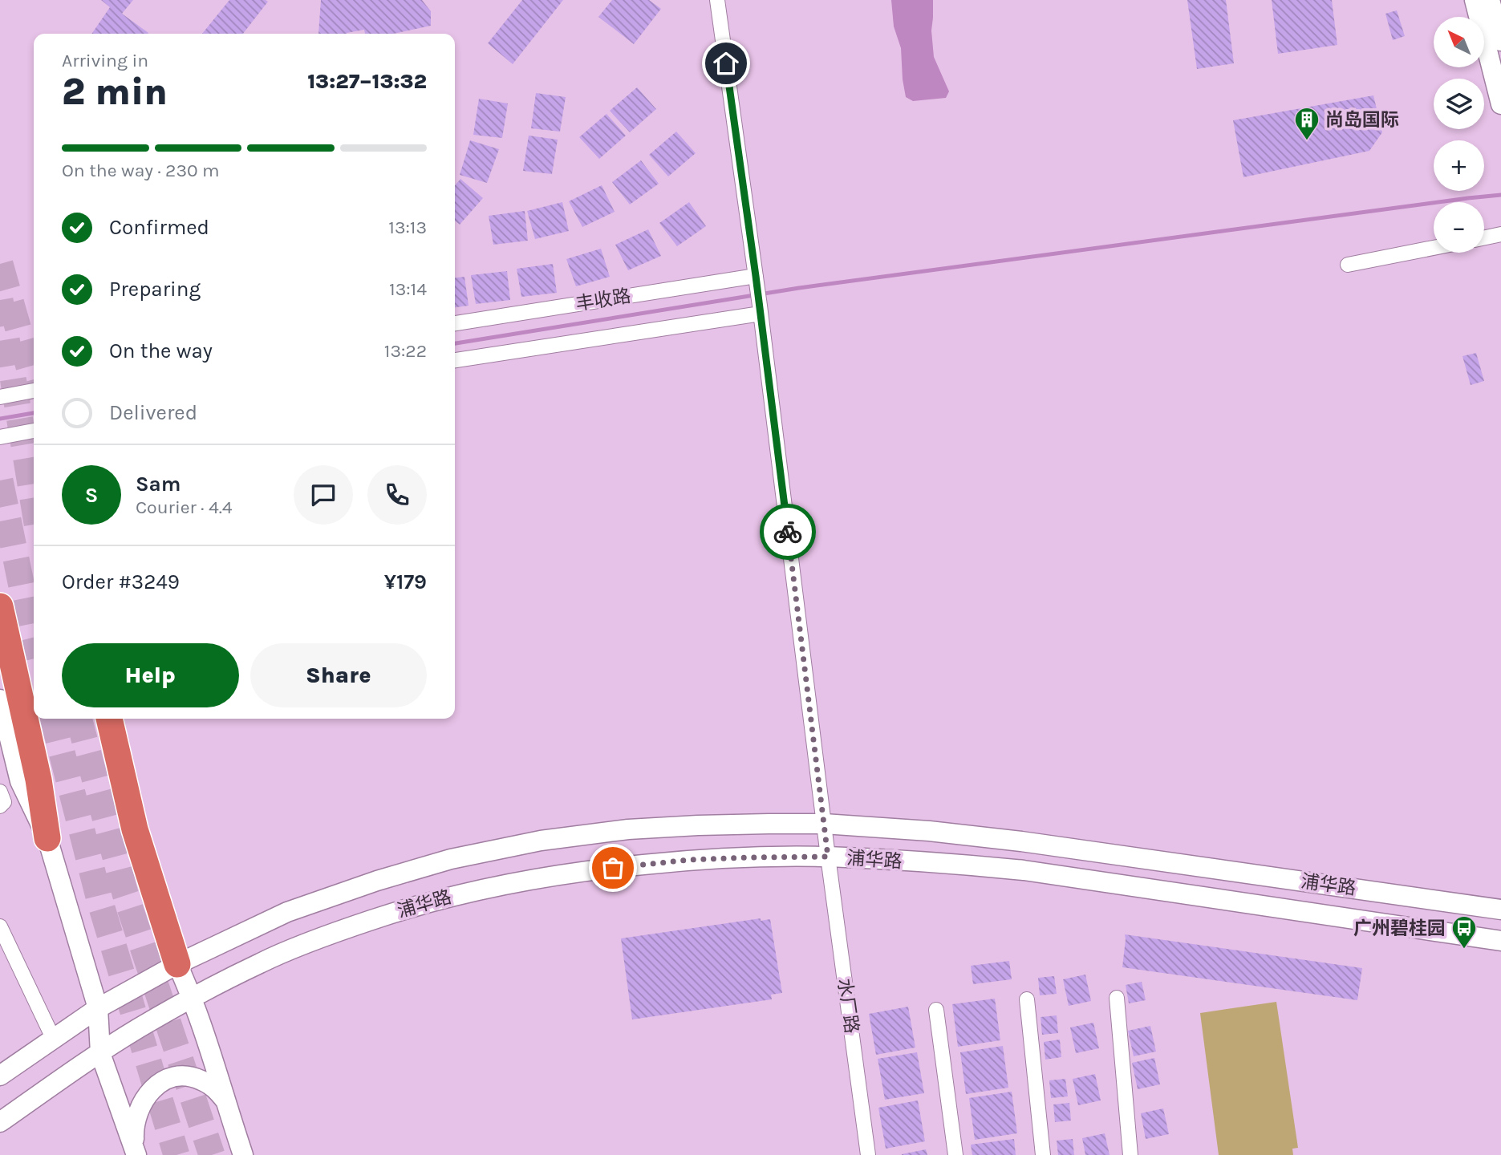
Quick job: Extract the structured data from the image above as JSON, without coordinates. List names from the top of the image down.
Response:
{
  "streets": {
    "main road": ["浦华路"],
    "street": ["丰收路", "水厂路"]
  },
  "crossings": [
    ["浦华路", "水厂路"]
  ],
  "places": {
    "building": ["尚岛国际"],
    "bus stop": ["广州碧桂园"]
  },
  "north": "top left",
  "page": {
    "map_buttons": ["+", "−"],
    "heading": ["2 min", "Arriving in", "13:27–13:32"],
    "panel": [
      "Sam",
      "Courier · 4.4",
      "Order #3249",
      "¥179"
    ],
    "bar": "On the way · 230 m",
    "list": [
      ["Confirmed", "13:13"],
      ["Preparing", "13:14"],
      ["On the way", "13:22"],
      "Delivered"
    ],
    "round": "S",
    "buttons": ["Help", "Share"]
  }
}
